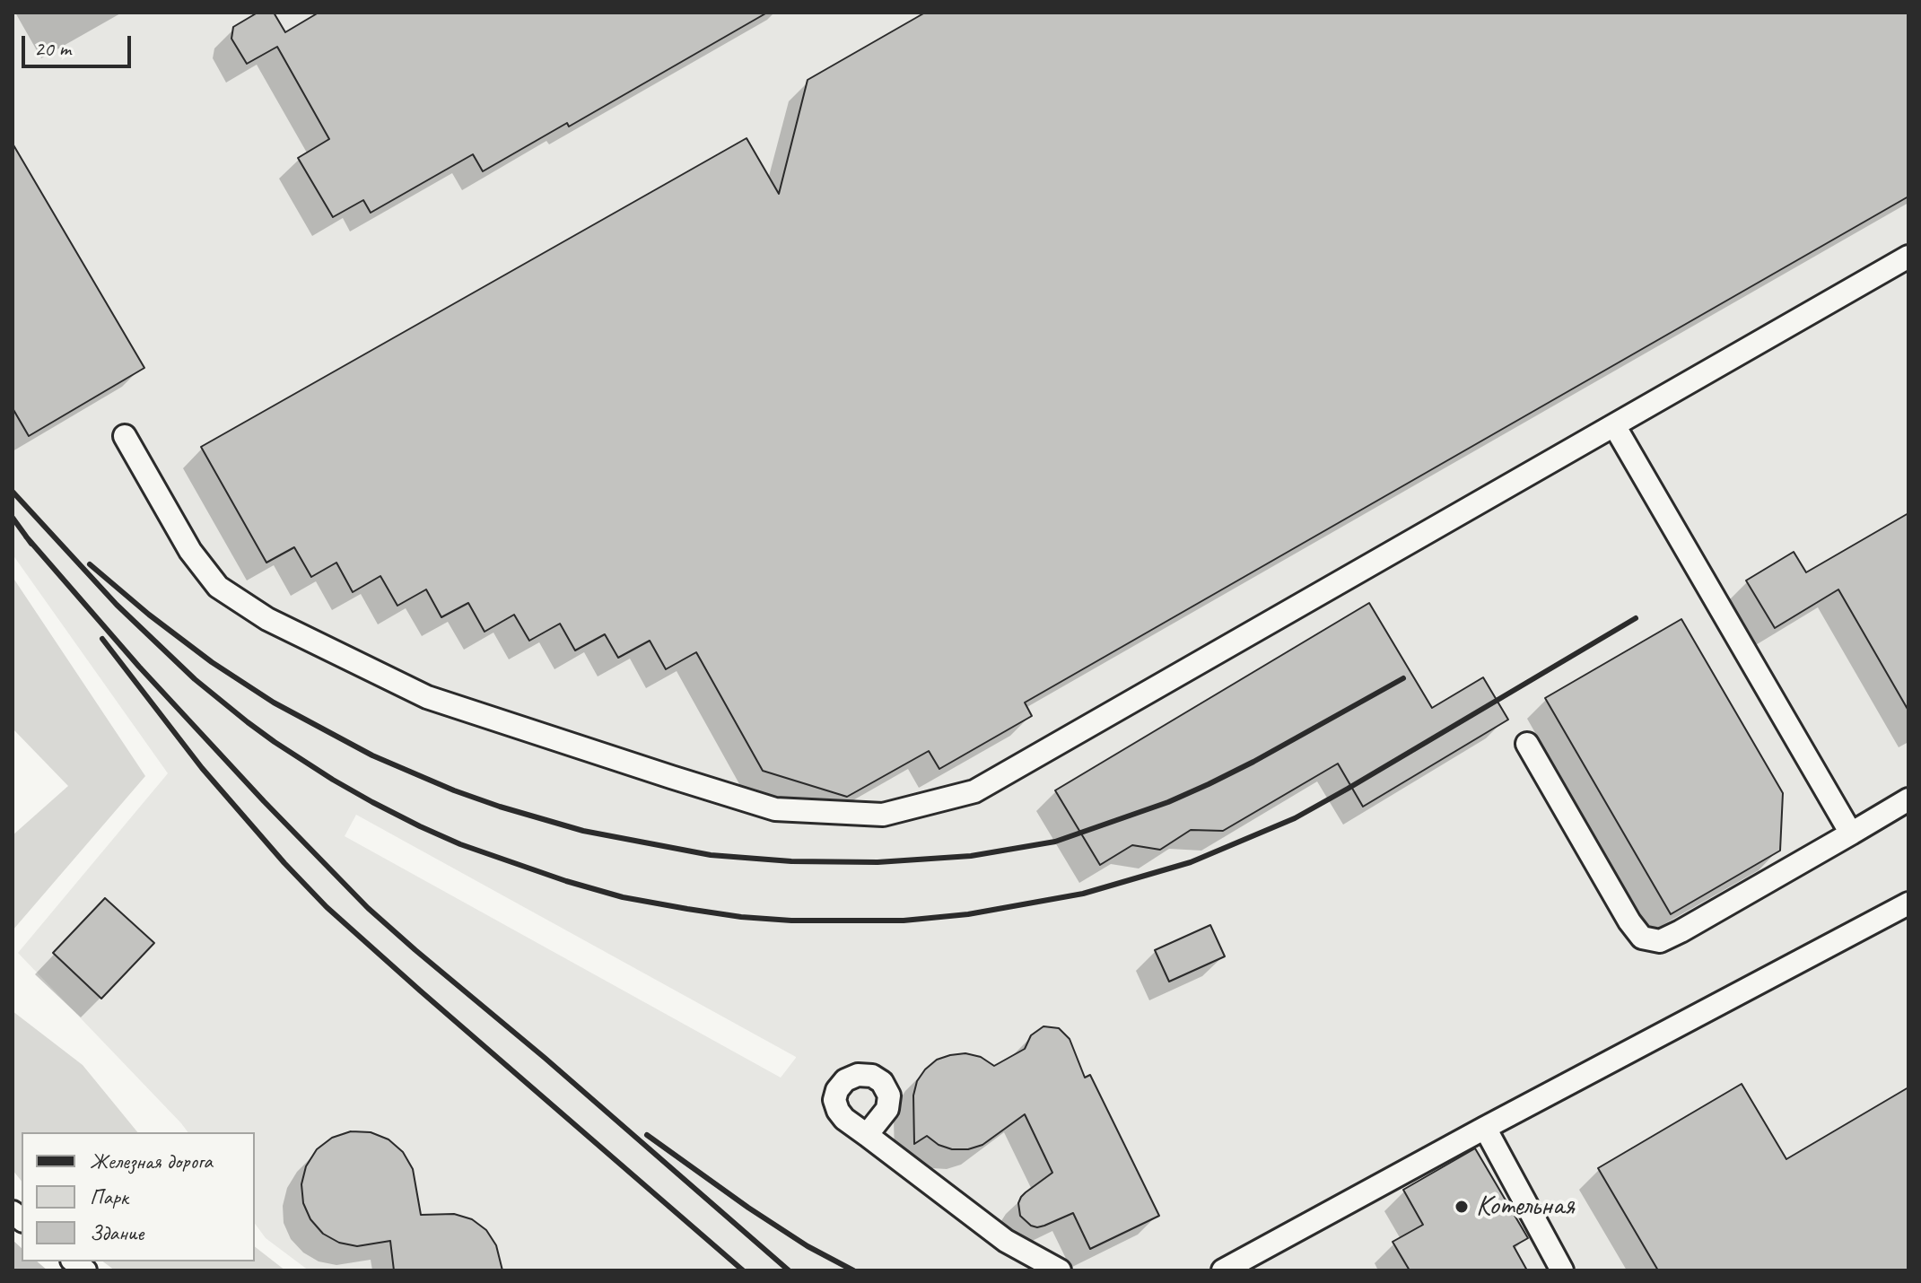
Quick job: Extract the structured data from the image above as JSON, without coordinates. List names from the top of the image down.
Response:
{
  "places": ["Котельная"],
  "legend": ["Железная дорога", "Парк", "Здание"],
  "scale_bar": "20 m"
}
